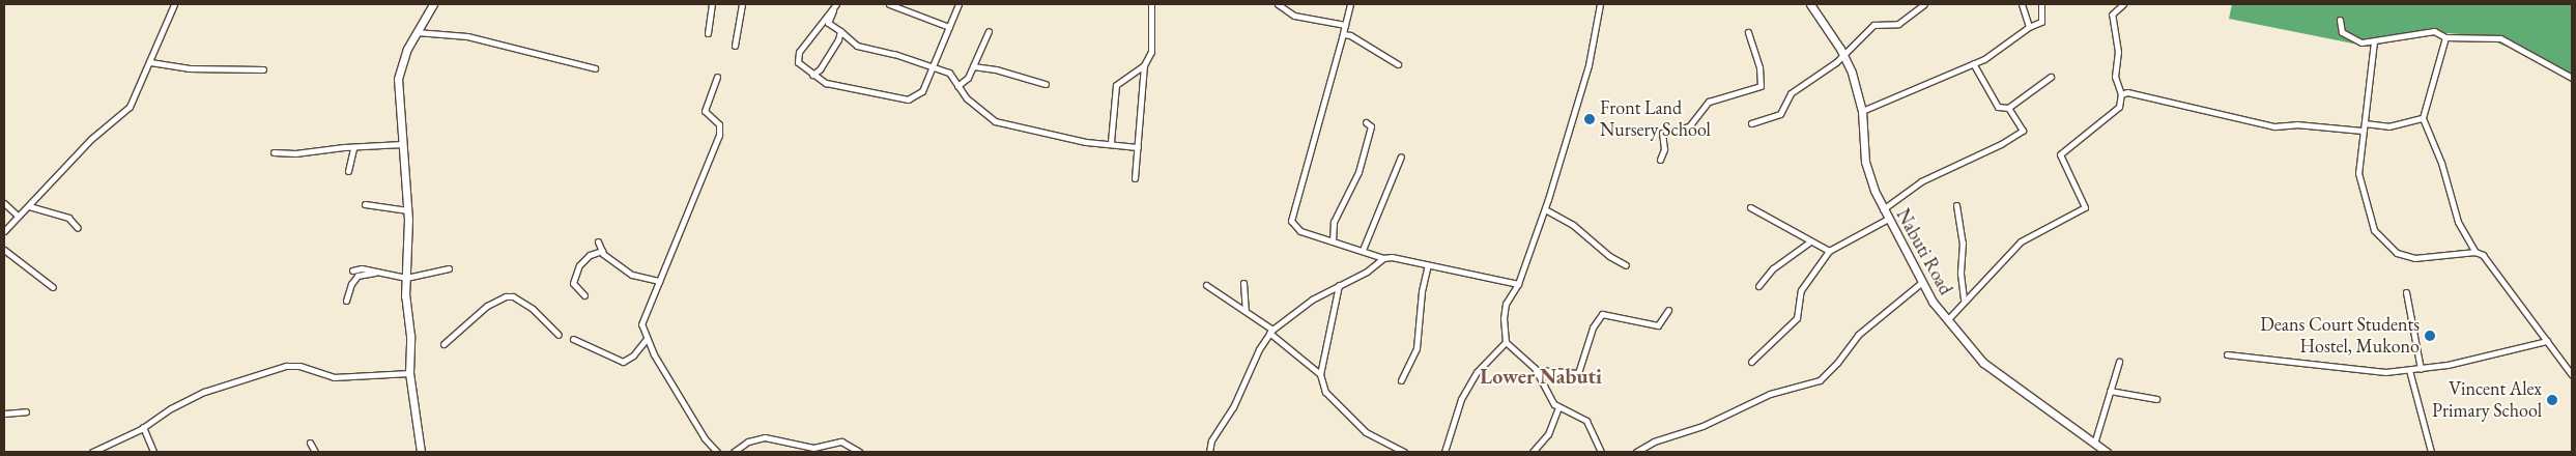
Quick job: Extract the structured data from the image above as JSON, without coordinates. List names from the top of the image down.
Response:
{
  "streets": {
    "street": ["Nabuti Road"]
  },
  "districts": ["Lower Nabuti"],
  "places": ["Front Land Nursery School", "Deans Court Students Hostel, Mukono", "Vincent Alex Primary School"]
}
